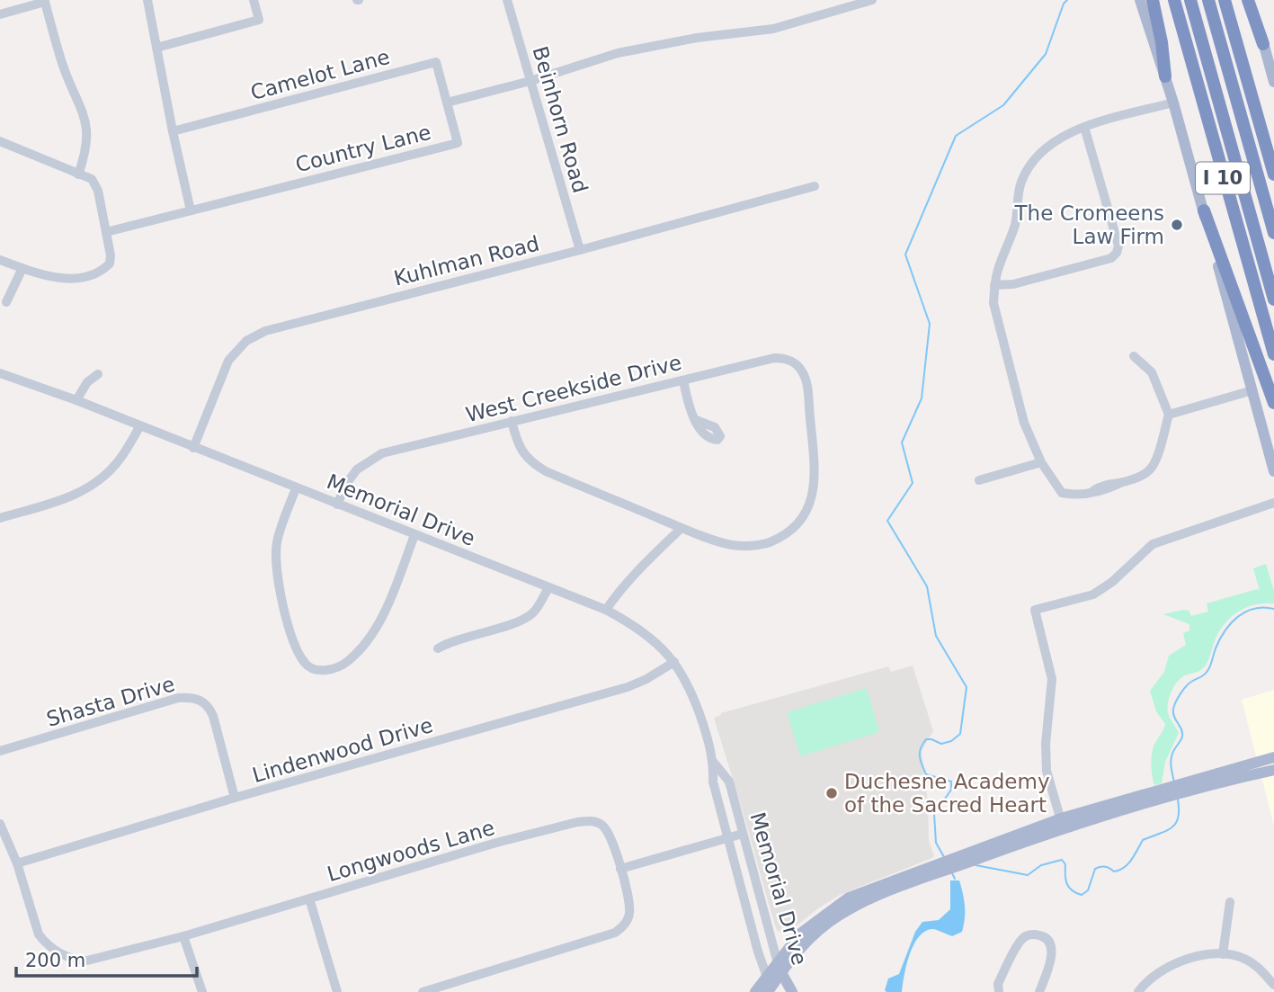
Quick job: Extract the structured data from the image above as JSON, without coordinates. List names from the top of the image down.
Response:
{
  "streets": {
    "highway": ["I 10"],
    "main road": ["Memorial Drive"],
    "street": [
      "Camelot Lane",
      "Beinhorn Road",
      "Country Lane",
      "Kuhlman Road",
      "West Creekside Drive",
      "Shasta Drive",
      "Lindenwood Drive",
      "Longwoods Lane"
    ]
  },
  "crossings": [
    ["Camelot Lane", "Country Lane"],
    ["Beinhorn Road", "Country Lane"],
    ["Beinhorn Road", "Kuhlman Road"],
    ["Kuhlman Road", "Memorial Drive"],
    ["West Creekside Drive", "Memorial Drive"],
    ["Memorial Drive", "Lindenwood Drive"],
    ["Shasta Drive", "Lindenwood Drive"],
    ["Lindenwood Drive", "Longwoods Lane"]
  ],
  "places": ["The Cromeens Law Firm", "Duchesne Academy of the Sacred Heart"],
  "scale_bar": "200 m"
}
